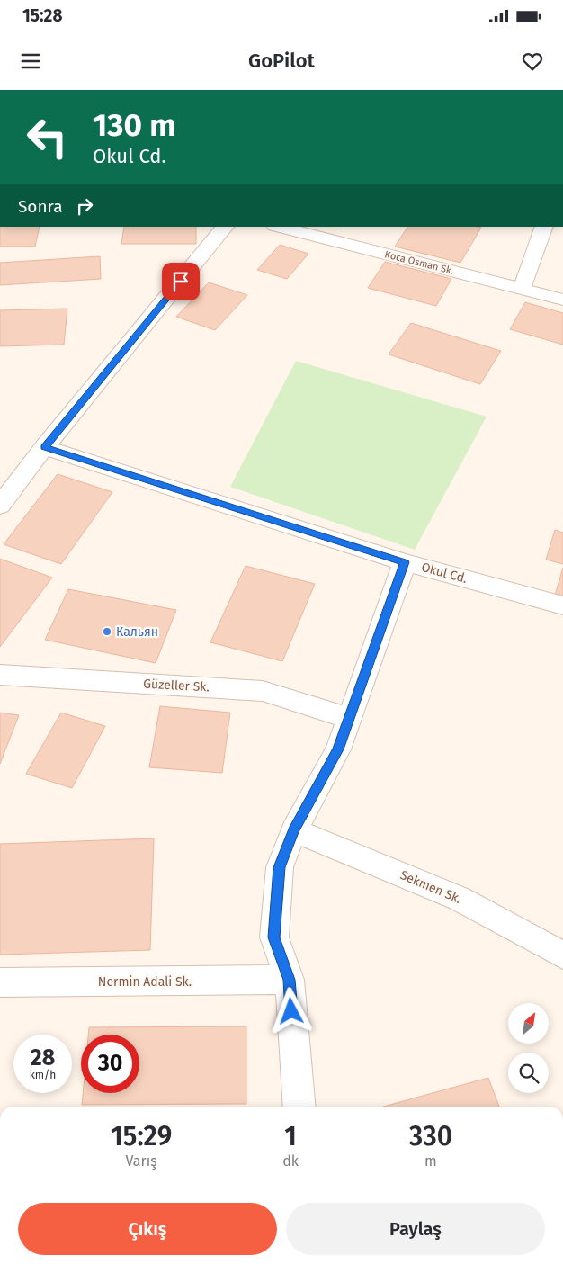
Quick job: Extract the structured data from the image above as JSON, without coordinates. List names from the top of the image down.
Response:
{
  "streets": {
    "street": [
      "Koca Osman Sk.",
      "Okul Cd.",
      "Güzeller Sk.",
      "Sekmen Sk.",
      "Nermin Adali Sk."
    ]
  },
  "places": ["Кальян"],
  "north": "top right",
  "page": {
    "status": "15:28",
    "header": "GoPilot",
    "turn": ["130 m", "Okul Cd."],
    "then": "Sonra",
    "speed": "28 km/h",
    "limit": "30",
    "eta": [
      "15:29",
      "Varış",
      "1",
      "dk",
      "330",
      "m"
    ],
    "buttons": ["Çıkış", "Paylaş"]
  }
}
